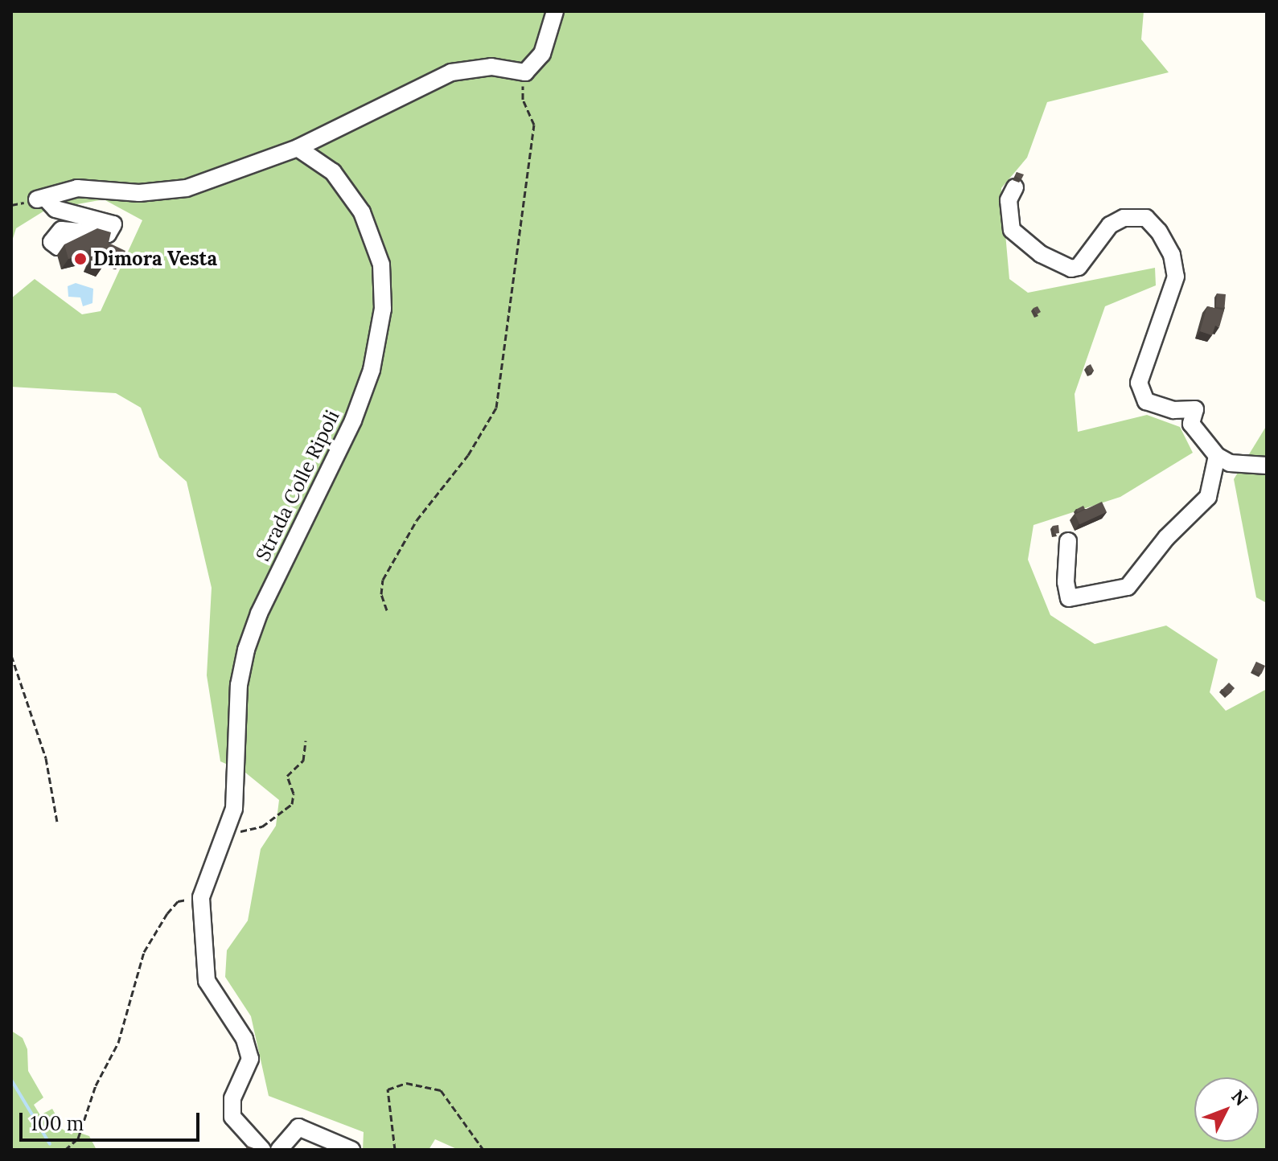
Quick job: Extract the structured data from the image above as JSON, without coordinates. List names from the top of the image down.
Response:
{
  "streets": {
    "street": ["Strada Colle Ripoli"]
  },
  "places": ["Dimora Vesta"],
  "scale_bar": "100 m",
  "north": "top right"
}
